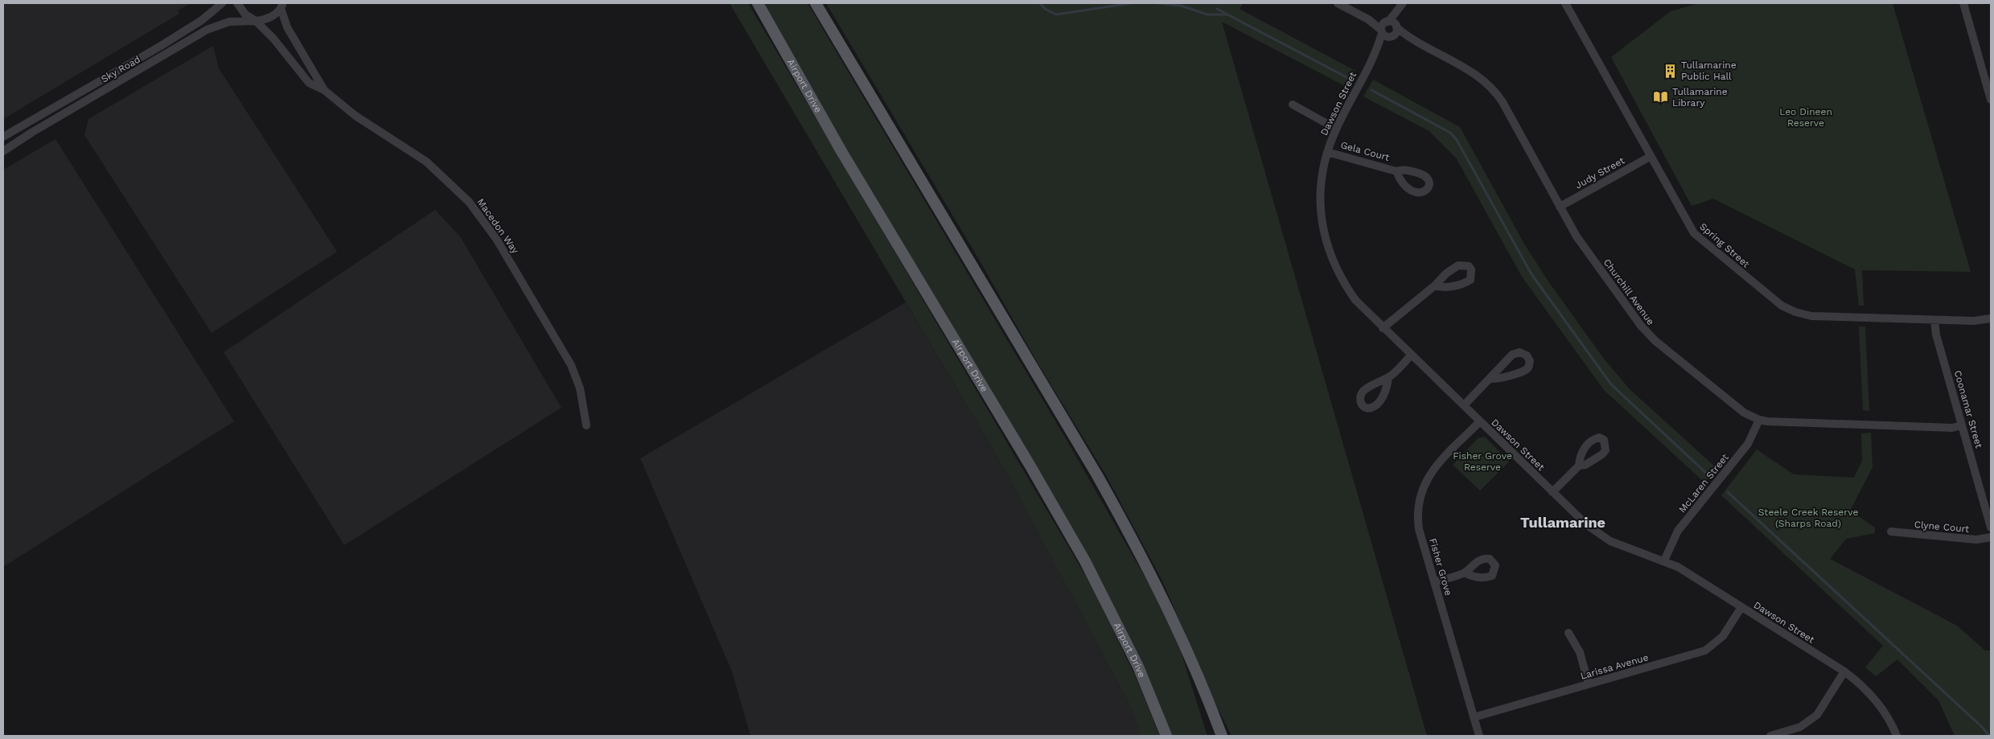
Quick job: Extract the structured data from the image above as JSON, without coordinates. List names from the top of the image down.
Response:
{
  "streets": {
    "main road": ["Airport Drive"],
    "street": [
      "Sky Road",
      "Dawson Street",
      "Gela Court",
      "Judy Street",
      "Macedon Way",
      "Spring Street",
      "Churchill Avenue",
      "Coonamar Street",
      "McLaren Street",
      "Clyne Court",
      "Fisher Grove",
      "Larissa Avenue"
    ]
  },
  "crossings": [
    ["Sky Road", "Macedon Way"],
    ["Dawson Street", "Gela Court"],
    ["Dawson Street", "Churchill Avenue"],
    ["Dawson Street", "McLaren Street"],
    ["Dawson Street", "Fisher Grove"],
    ["Dawson Street", "Larissa Avenue"],
    ["Judy Street", "Spring Street"],
    ["Judy Street", "Churchill Avenue"],
    ["Spring Street", "Coonamar Street"],
    ["Churchill Avenue", "Coonamar Street"],
    ["Churchill Avenue", "McLaren Street"],
    ["Fisher Grove", "Larissa Avenue"]
  ],
  "districts": ["Tullamarine"],
  "parks": ["Leo Dineen Reserve", "Fisher Grove Reserve", "Steele Creek Reserve (Sharps Road)"],
  "places": {
    "building": ["Tullamarine Public Hall"],
    "library": ["Tullamarine Library"]
  }
}
